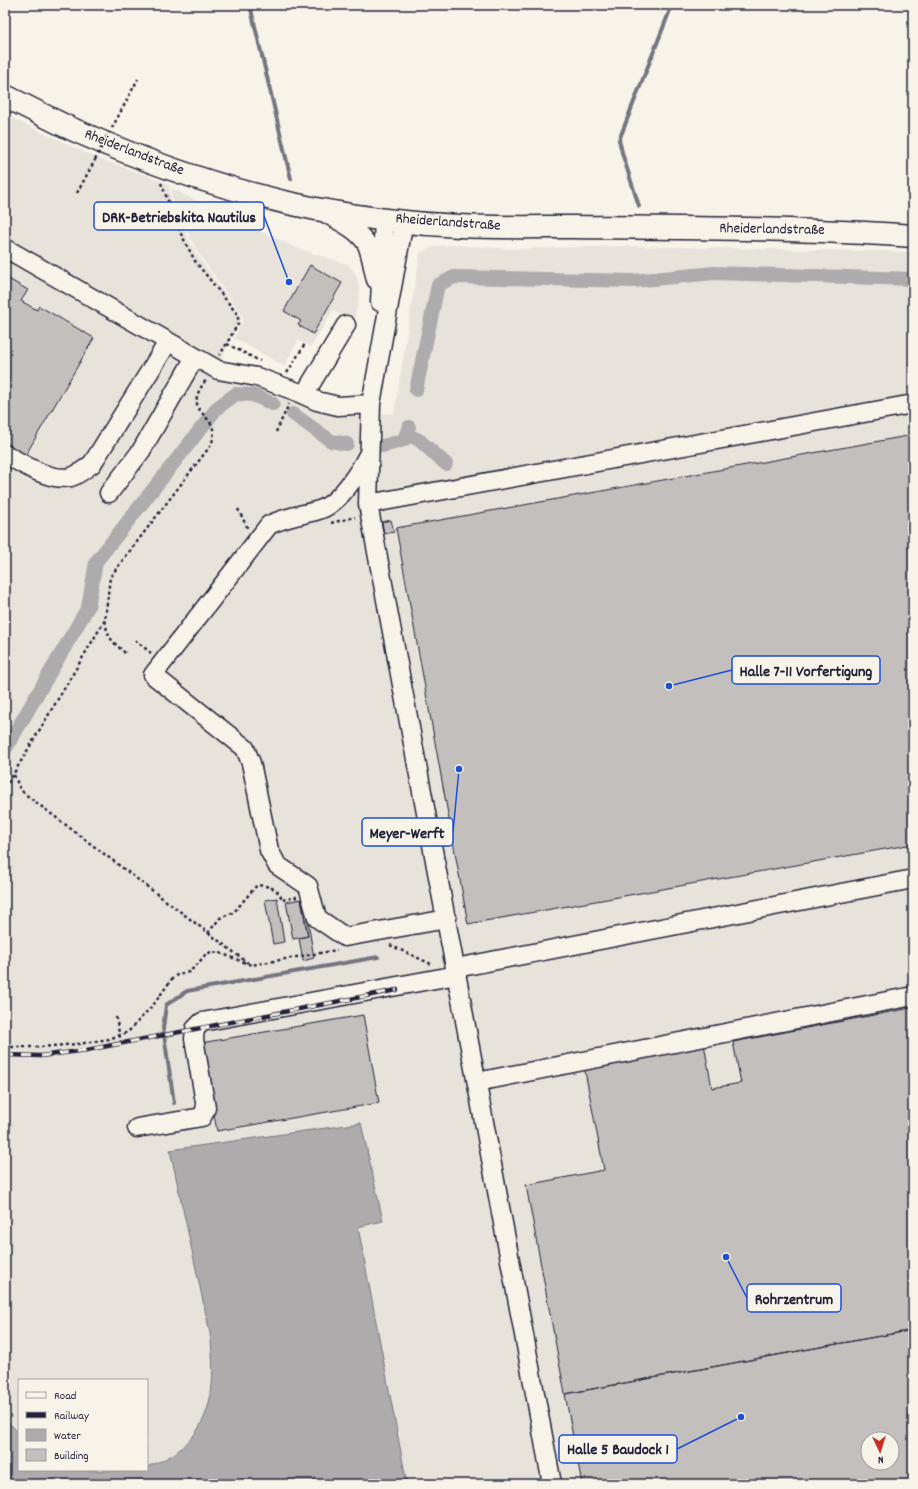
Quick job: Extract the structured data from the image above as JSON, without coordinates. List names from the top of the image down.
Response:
{
  "streets": {
    "main road": ["Rheiderlandstraße"]
  },
  "places": [
    "DRK-Betriebskita Nautilus",
    "Halle 7-11 Vorfertigung",
    "Meyer-Werft",
    "Rohrzentrum",
    "Halle 5 Baudock 1"
  ],
  "legend": [
    "Road",
    "Railway",
    "Water",
    "Building"
  ],
  "north": "bottom"
}
